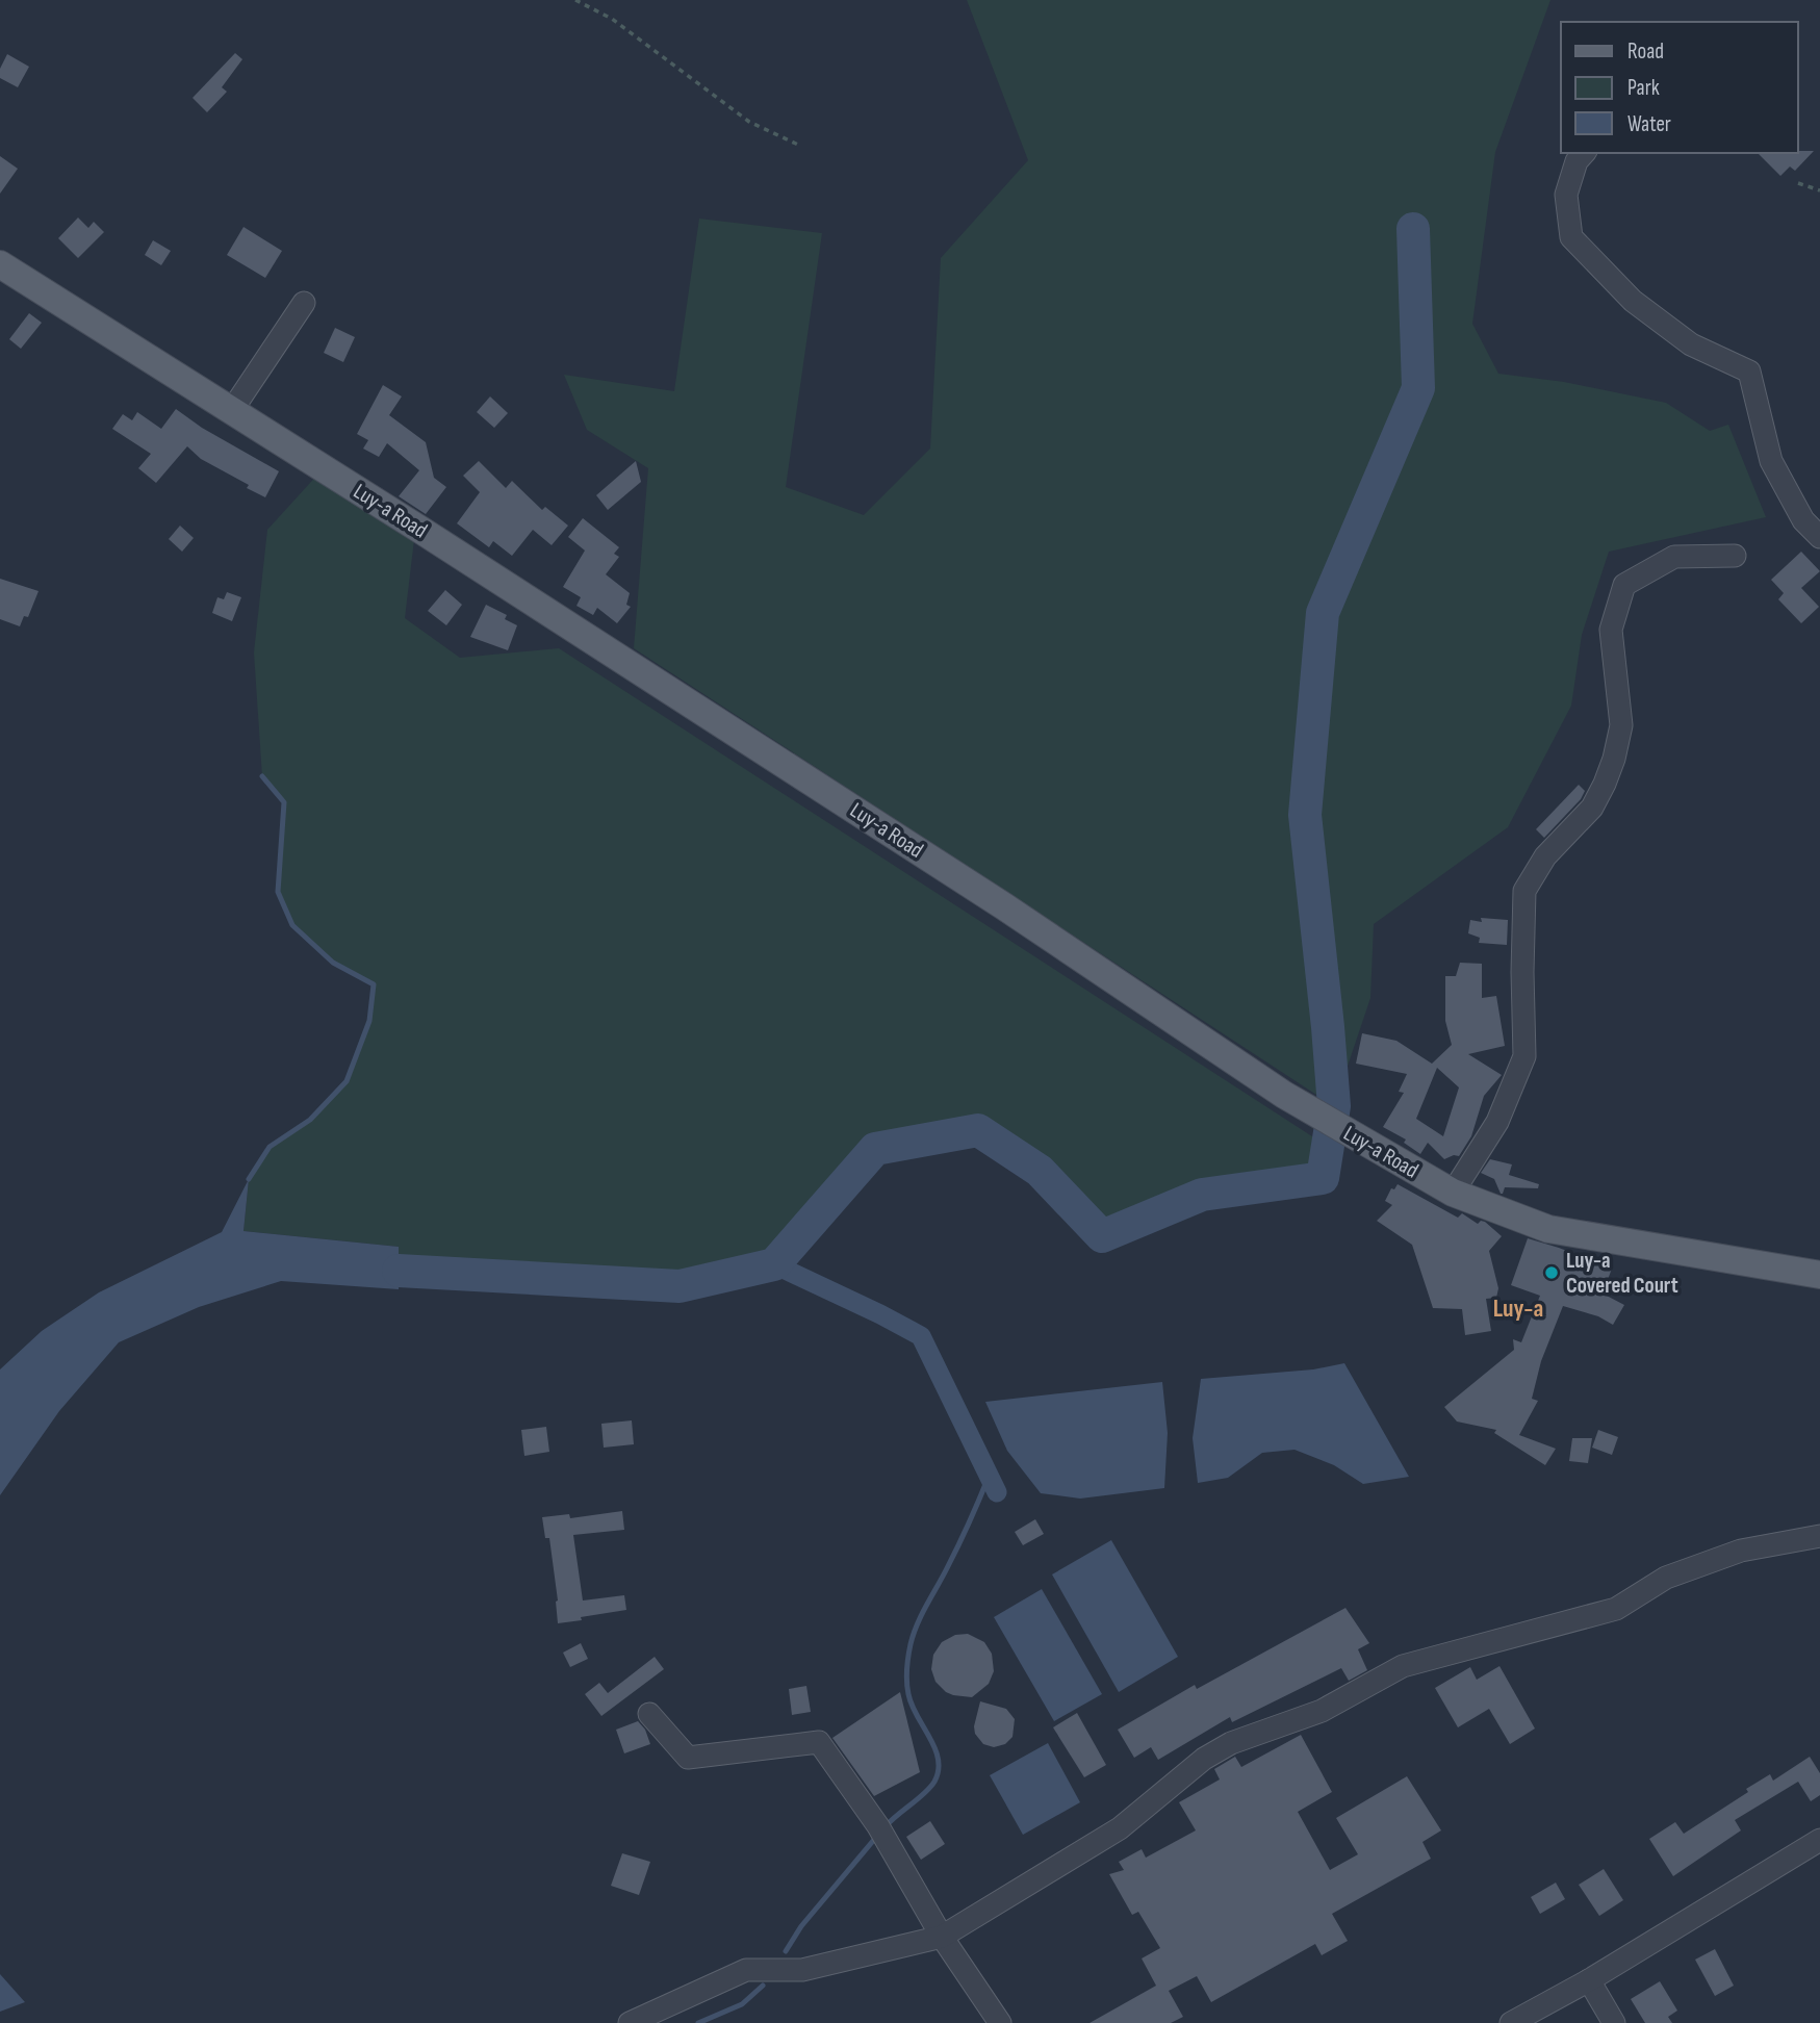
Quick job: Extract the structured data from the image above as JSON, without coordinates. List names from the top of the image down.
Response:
{
  "streets": {
    "main road": ["Luy-a Road"]
  },
  "districts": ["Luy-a"],
  "places": ["Luy-a Covered Court"],
  "legend": ["Road", "Park", "Water"]
}
